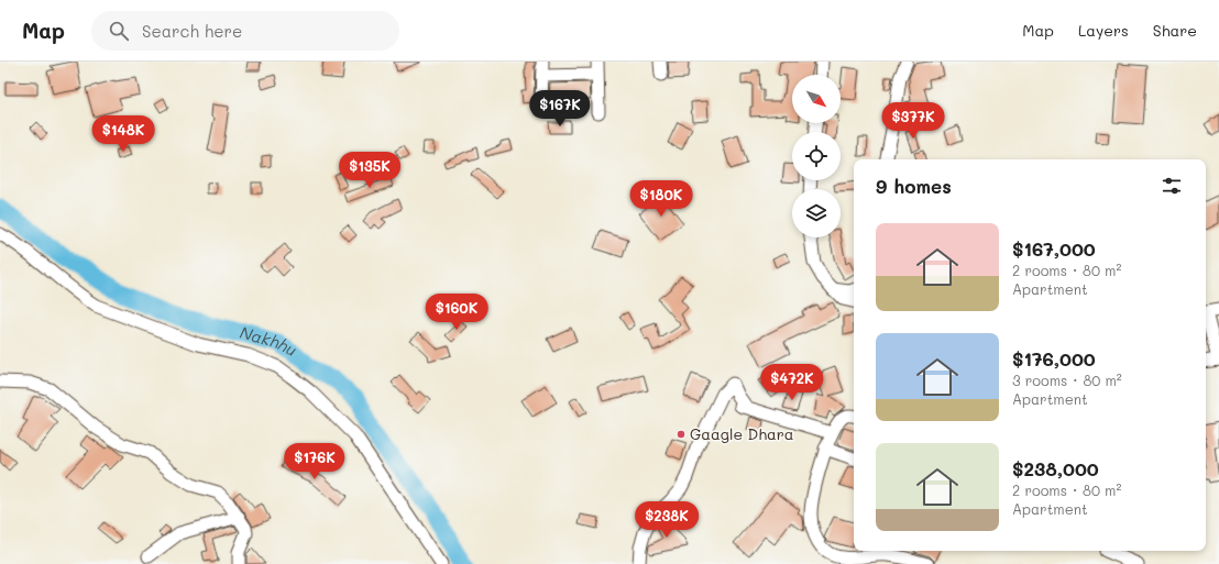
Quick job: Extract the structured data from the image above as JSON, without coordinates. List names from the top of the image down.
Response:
{
  "water": ["Nakhhu"],
  "places": ["Gaagle Dhara"],
  "north": "bottom right",
  "page": {
    "header": "Map",
    "search": "Search here",
    "nav": ["Map", "Layers", "Share"],
    "price": [
      "$167K",
      "$377K",
      "$148K",
      "$135K",
      "$180K",
      "$160K",
      "$472K",
      "$176K",
      "$238K"
    ],
    "heading": "9 homes",
    "list": [
      {
        "name": "$167,000",
        "note": "2 rooms · 80 m² · Apartment"
      },
      {
        "name": "$176,000",
        "note": "3 rooms · 80 m² · Apartment"
      },
      {
        "name": "$238,000",
        "note": "2 rooms · 80 m² · Apartment"
      }
    ]
  }
}
